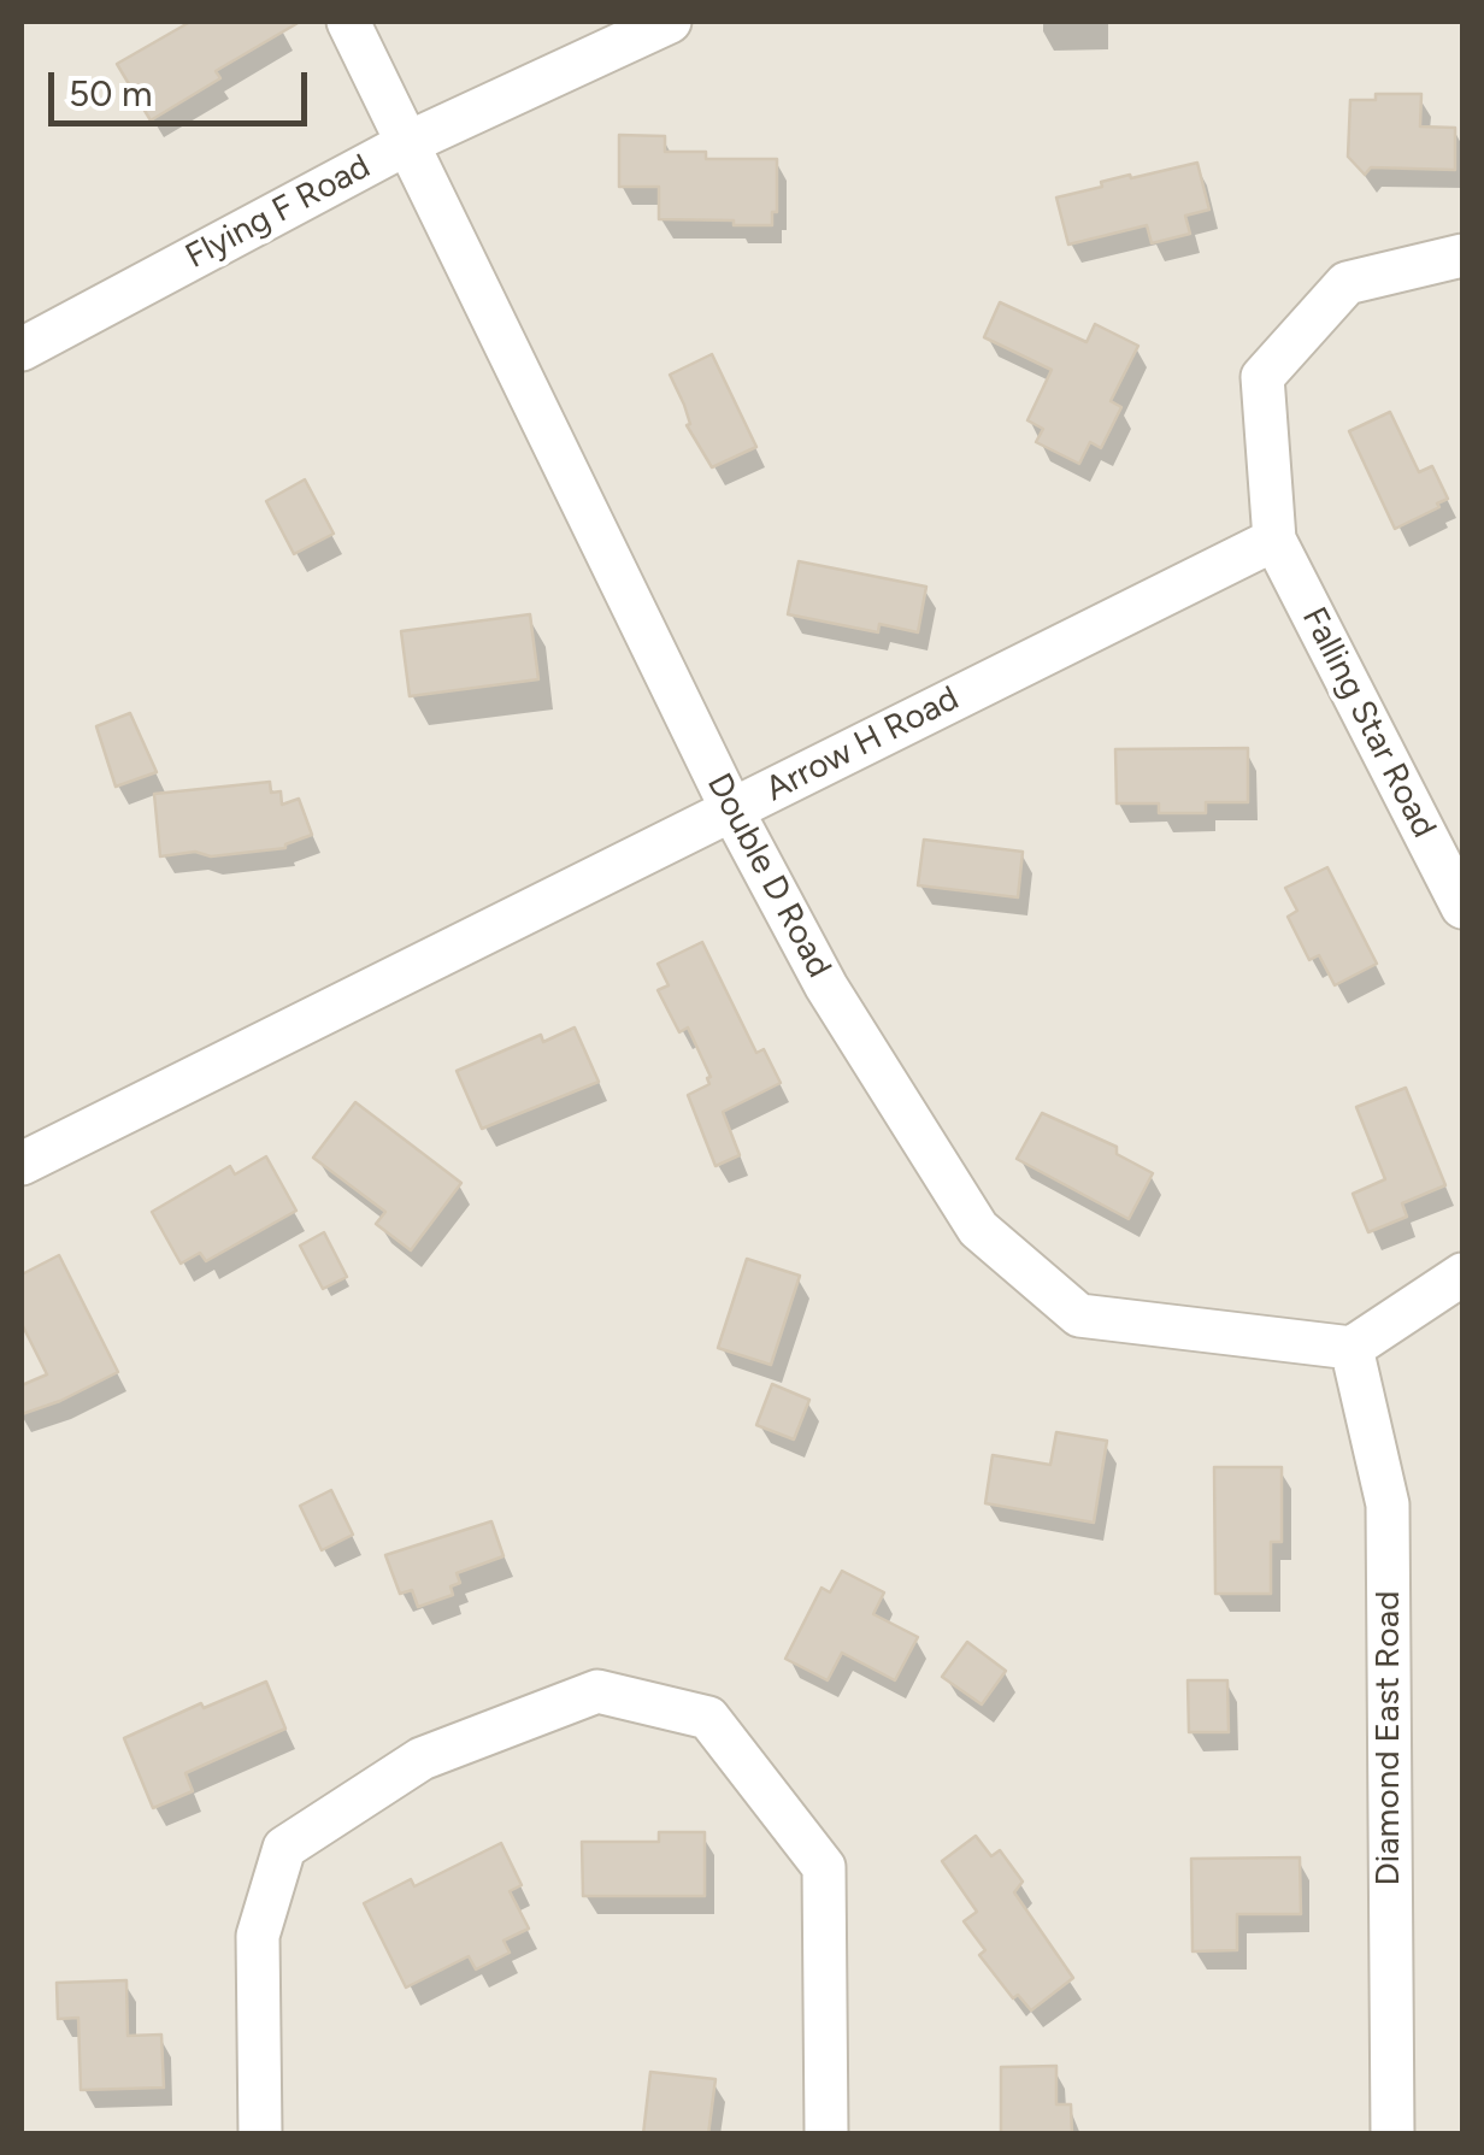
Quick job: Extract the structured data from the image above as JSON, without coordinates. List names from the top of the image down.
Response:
{
  "streets": {
    "street": [
      "Flying F Road",
      "Falling Star Road",
      "Arrow H Road",
      "Double D Road",
      "Diamond East Road"
    ]
  },
  "crossings": [
    ["Flying F Road", "Double D Road"],
    ["Falling Star Road", "Arrow H Road"],
    ["Arrow H Road", "Double D Road"],
    ["Double D Road", "Diamond East Road"]
  ],
  "scale_bar": "50 m"
}
